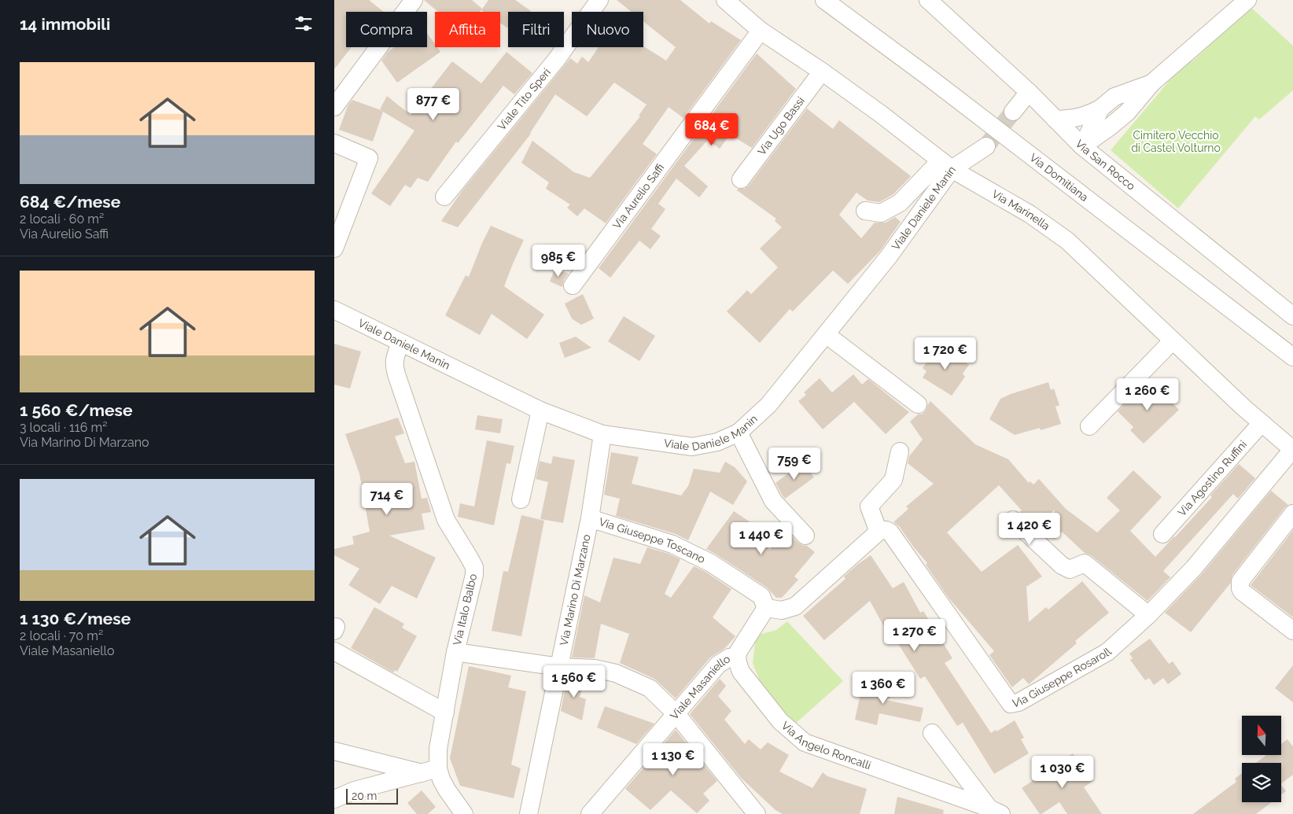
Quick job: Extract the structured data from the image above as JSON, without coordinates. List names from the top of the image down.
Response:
{
  "streets": {
    "street": [
      "Viale Tito Speri",
      "Via Ugo Bassi",
      "Via San Rocco",
      "Via Domitiana",
      "Via Aurelio Saffi",
      "Viale Daniele Manin",
      "Via Marinella",
      "Via Agostino Ruffini",
      "Via Giuseppe Toscano",
      "Via Marino Di Marzano",
      "Via Italo Balbo",
      "Via Giuseppe Rosaroll",
      "Viale Masaniello",
      "Via Angelo Roncalli"
    ]
  },
  "crossings": [
    ["Via Ugo Bassi", "Via Marinella"],
    ["Via Aurelio Saffi", "Via Marinella"],
    ["Viale Daniele Manin", "Via Marinella"],
    ["Viale Daniele Manin", "Via Marino Di Marzano"],
    ["Viale Daniele Manin", "Via Italo Balbo"],
    ["Via Marinella", "Via Agostino Ruffini"],
    ["Via Marinella", "Via Giuseppe Rosaroll"],
    ["Via Giuseppe Toscano", "Via Marino Di Marzano"],
    ["Viale Masaniello", "Via Angelo Roncalli"]
  ],
  "parks": ["Cimitero Vecchio di Castel Volturno"],
  "scale_bar": "20 m",
  "north": "top",
  "page": {
    "heading": "14 immobili",
    "chip": [
      "Compra",
      "Affitta",
      "Filtri",
      "Nuovo"
    ],
    "list": [
      {
        "name": "684 €/mese",
        "note": "2 locali · 60 m² · Via Aurelio Saffi"
      },
      {
        "name": "1 560 €/mese",
        "note": "3 locali · 116 m² · Via Marino Di Marzano"
      },
      {
        "name": "1 130 €/mese",
        "note": "2 locali · 70 m² · Viale Masaniello"
      }
    ],
    "price": [
      "877 €",
      "684 €",
      "985 €",
      "1 720 €",
      "1 260 €",
      "759 €",
      "714 €",
      "1 420 €",
      "1 440 €",
      "1 270 €",
      "1 560 €",
      "1 360 €",
      "1 130 €",
      "1 030 €"
    ],
    "scale": "20 m"
  }
}
